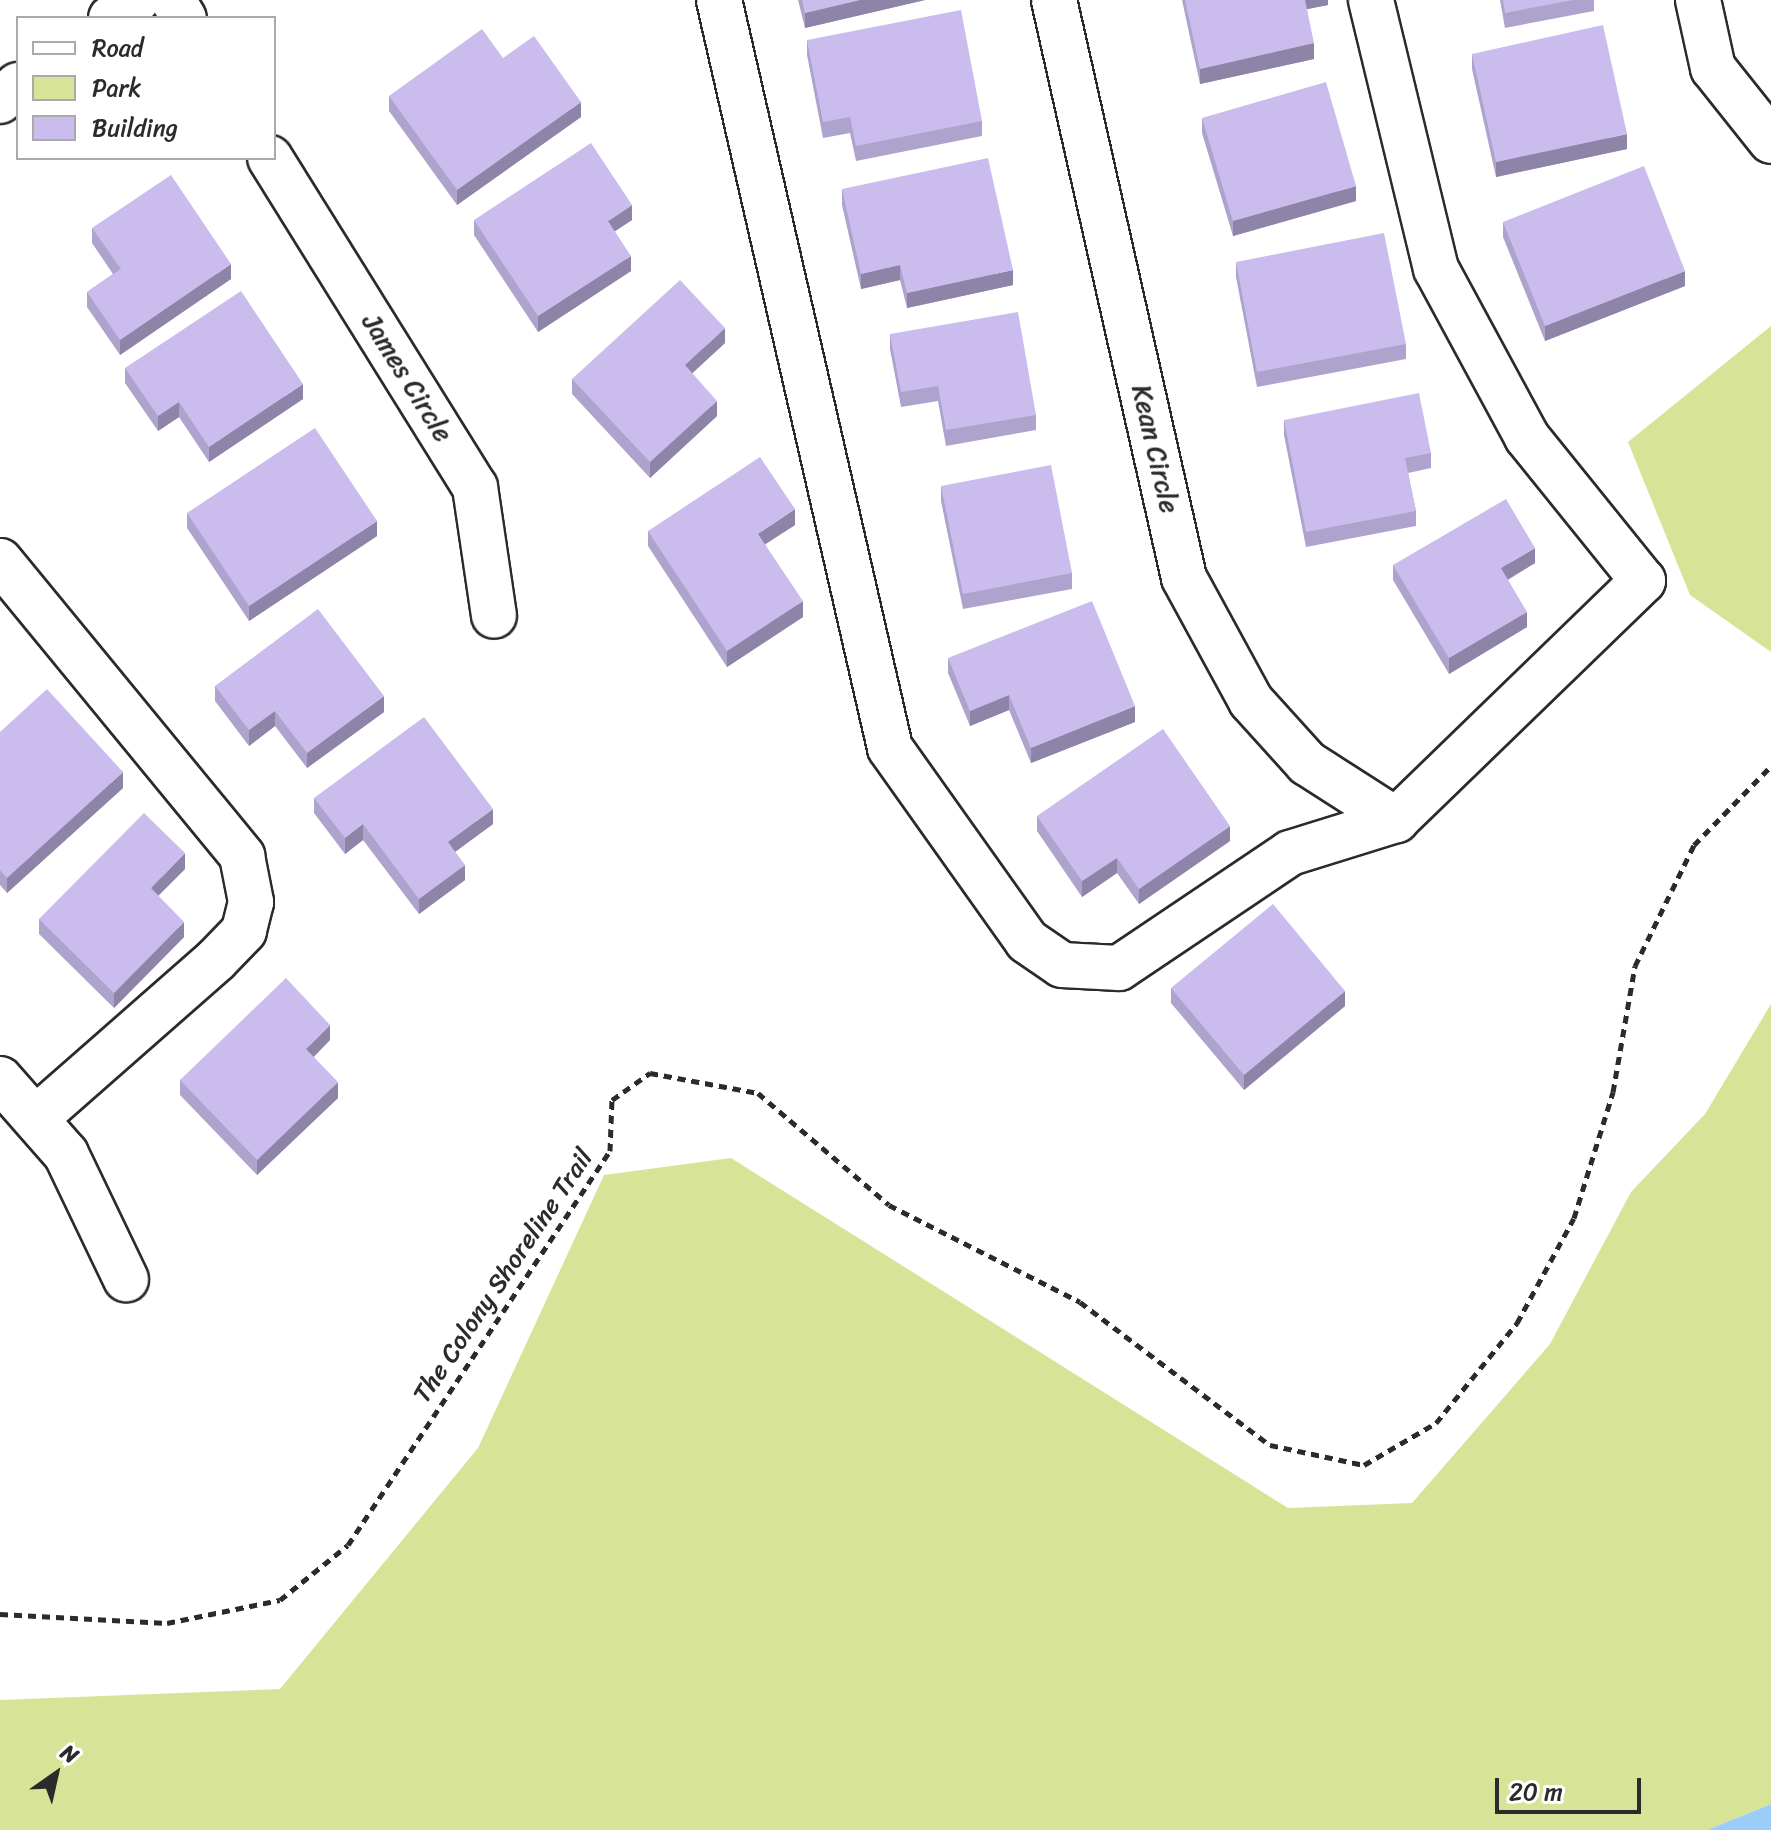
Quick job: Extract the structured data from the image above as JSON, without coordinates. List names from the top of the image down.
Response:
{
  "streets": {
    "street": ["James Circle", "Kean Circle"],
    "path": ["The Colony Shoreline Trail"]
  },
  "legend": ["Road", "Park", "Building"],
  "scale_bar": "20 m",
  "north": "top right"
}
